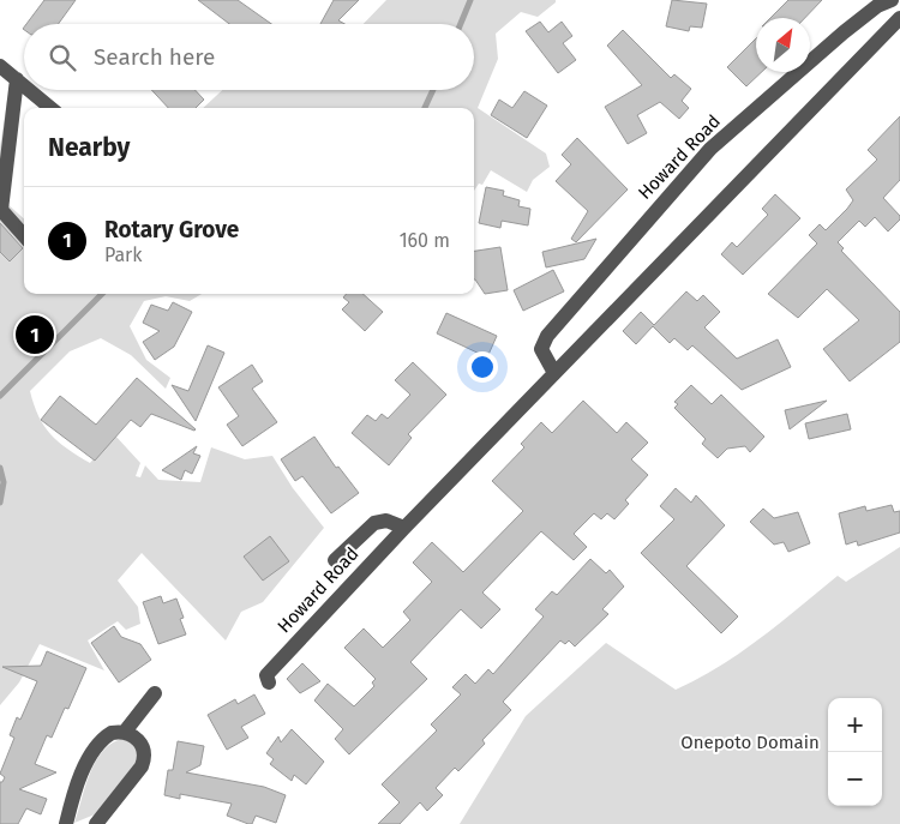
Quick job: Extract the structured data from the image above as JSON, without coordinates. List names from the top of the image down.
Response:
{
  "streets": {
    "street": ["Howard Road"]
  },
  "parks": ["Onepoto Domain"],
  "north": "top right",
  "page": {
    "search": "Search here",
    "heading": "Nearby",
    "list": [
      {
        "mark": "1",
        "name": "Rotary Grove",
        "note": "Park",
        "value": "160 m"
      }
    ],
    "pins": "1",
    "map_buttons": ["+", "−"]
  }
}
